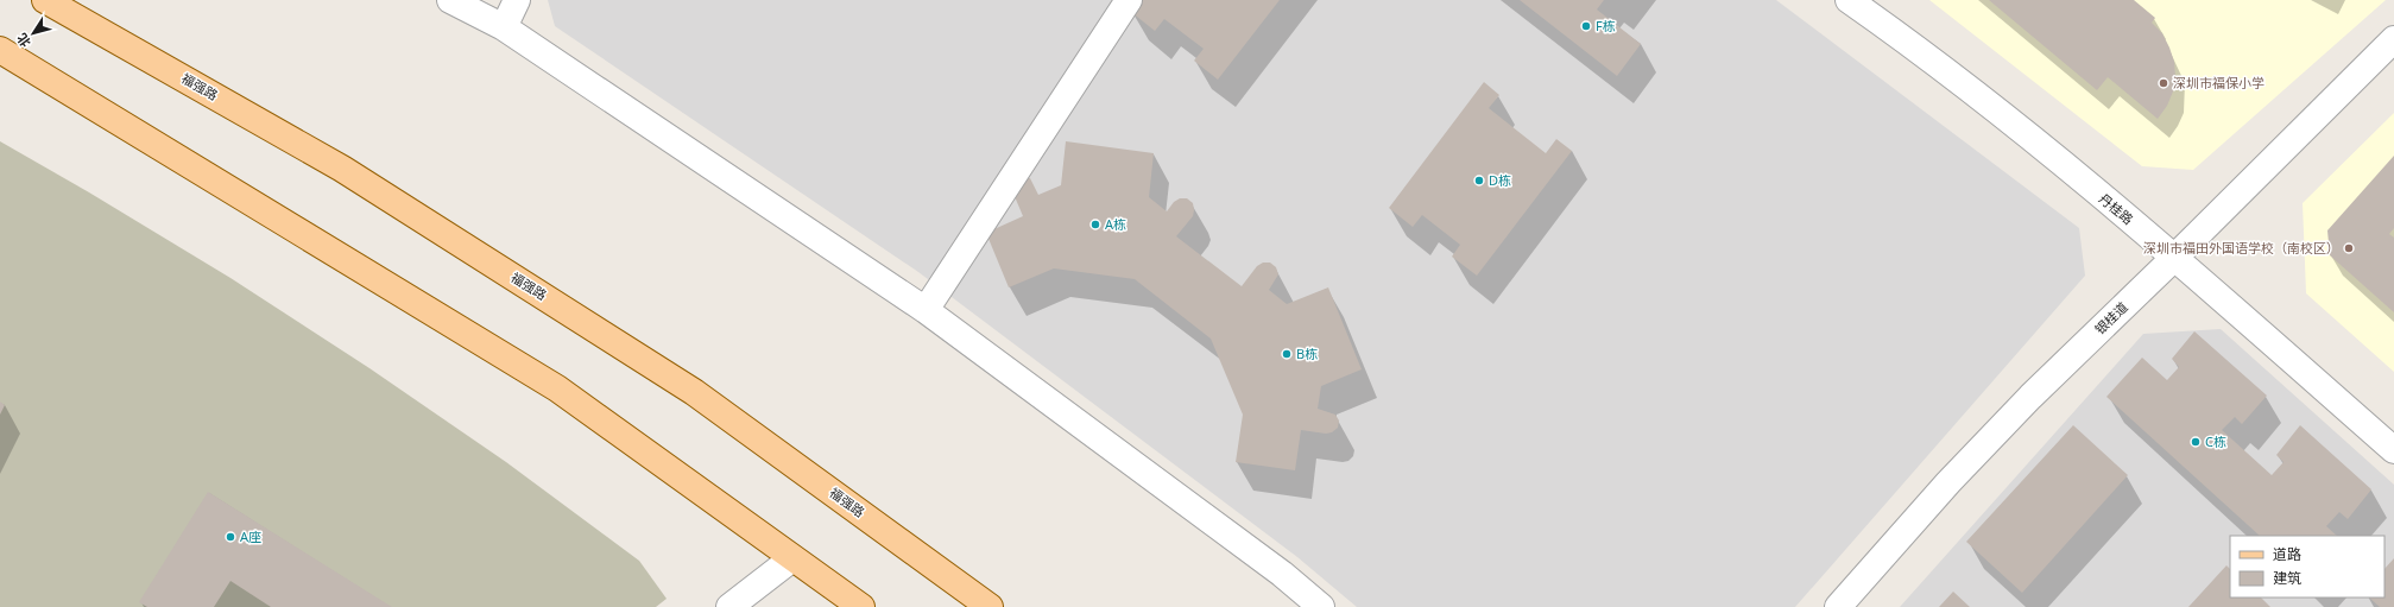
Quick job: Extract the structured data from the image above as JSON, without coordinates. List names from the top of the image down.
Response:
{
  "streets": {
    "main road": ["福强路"],
    "street": ["丹桂路", "银桂道"]
  },
  "crossings": [
    ["丹桂路", "银桂道"]
  ],
  "places": [
    "F栋",
    "深圳市福保小学",
    "D栋",
    "A栋",
    "深圳市福田外国语学校（南校区）",
    "B栋",
    "C栋",
    "A座"
  ],
  "legend": ["道路", "建筑"],
  "north": "bottom left"
}
